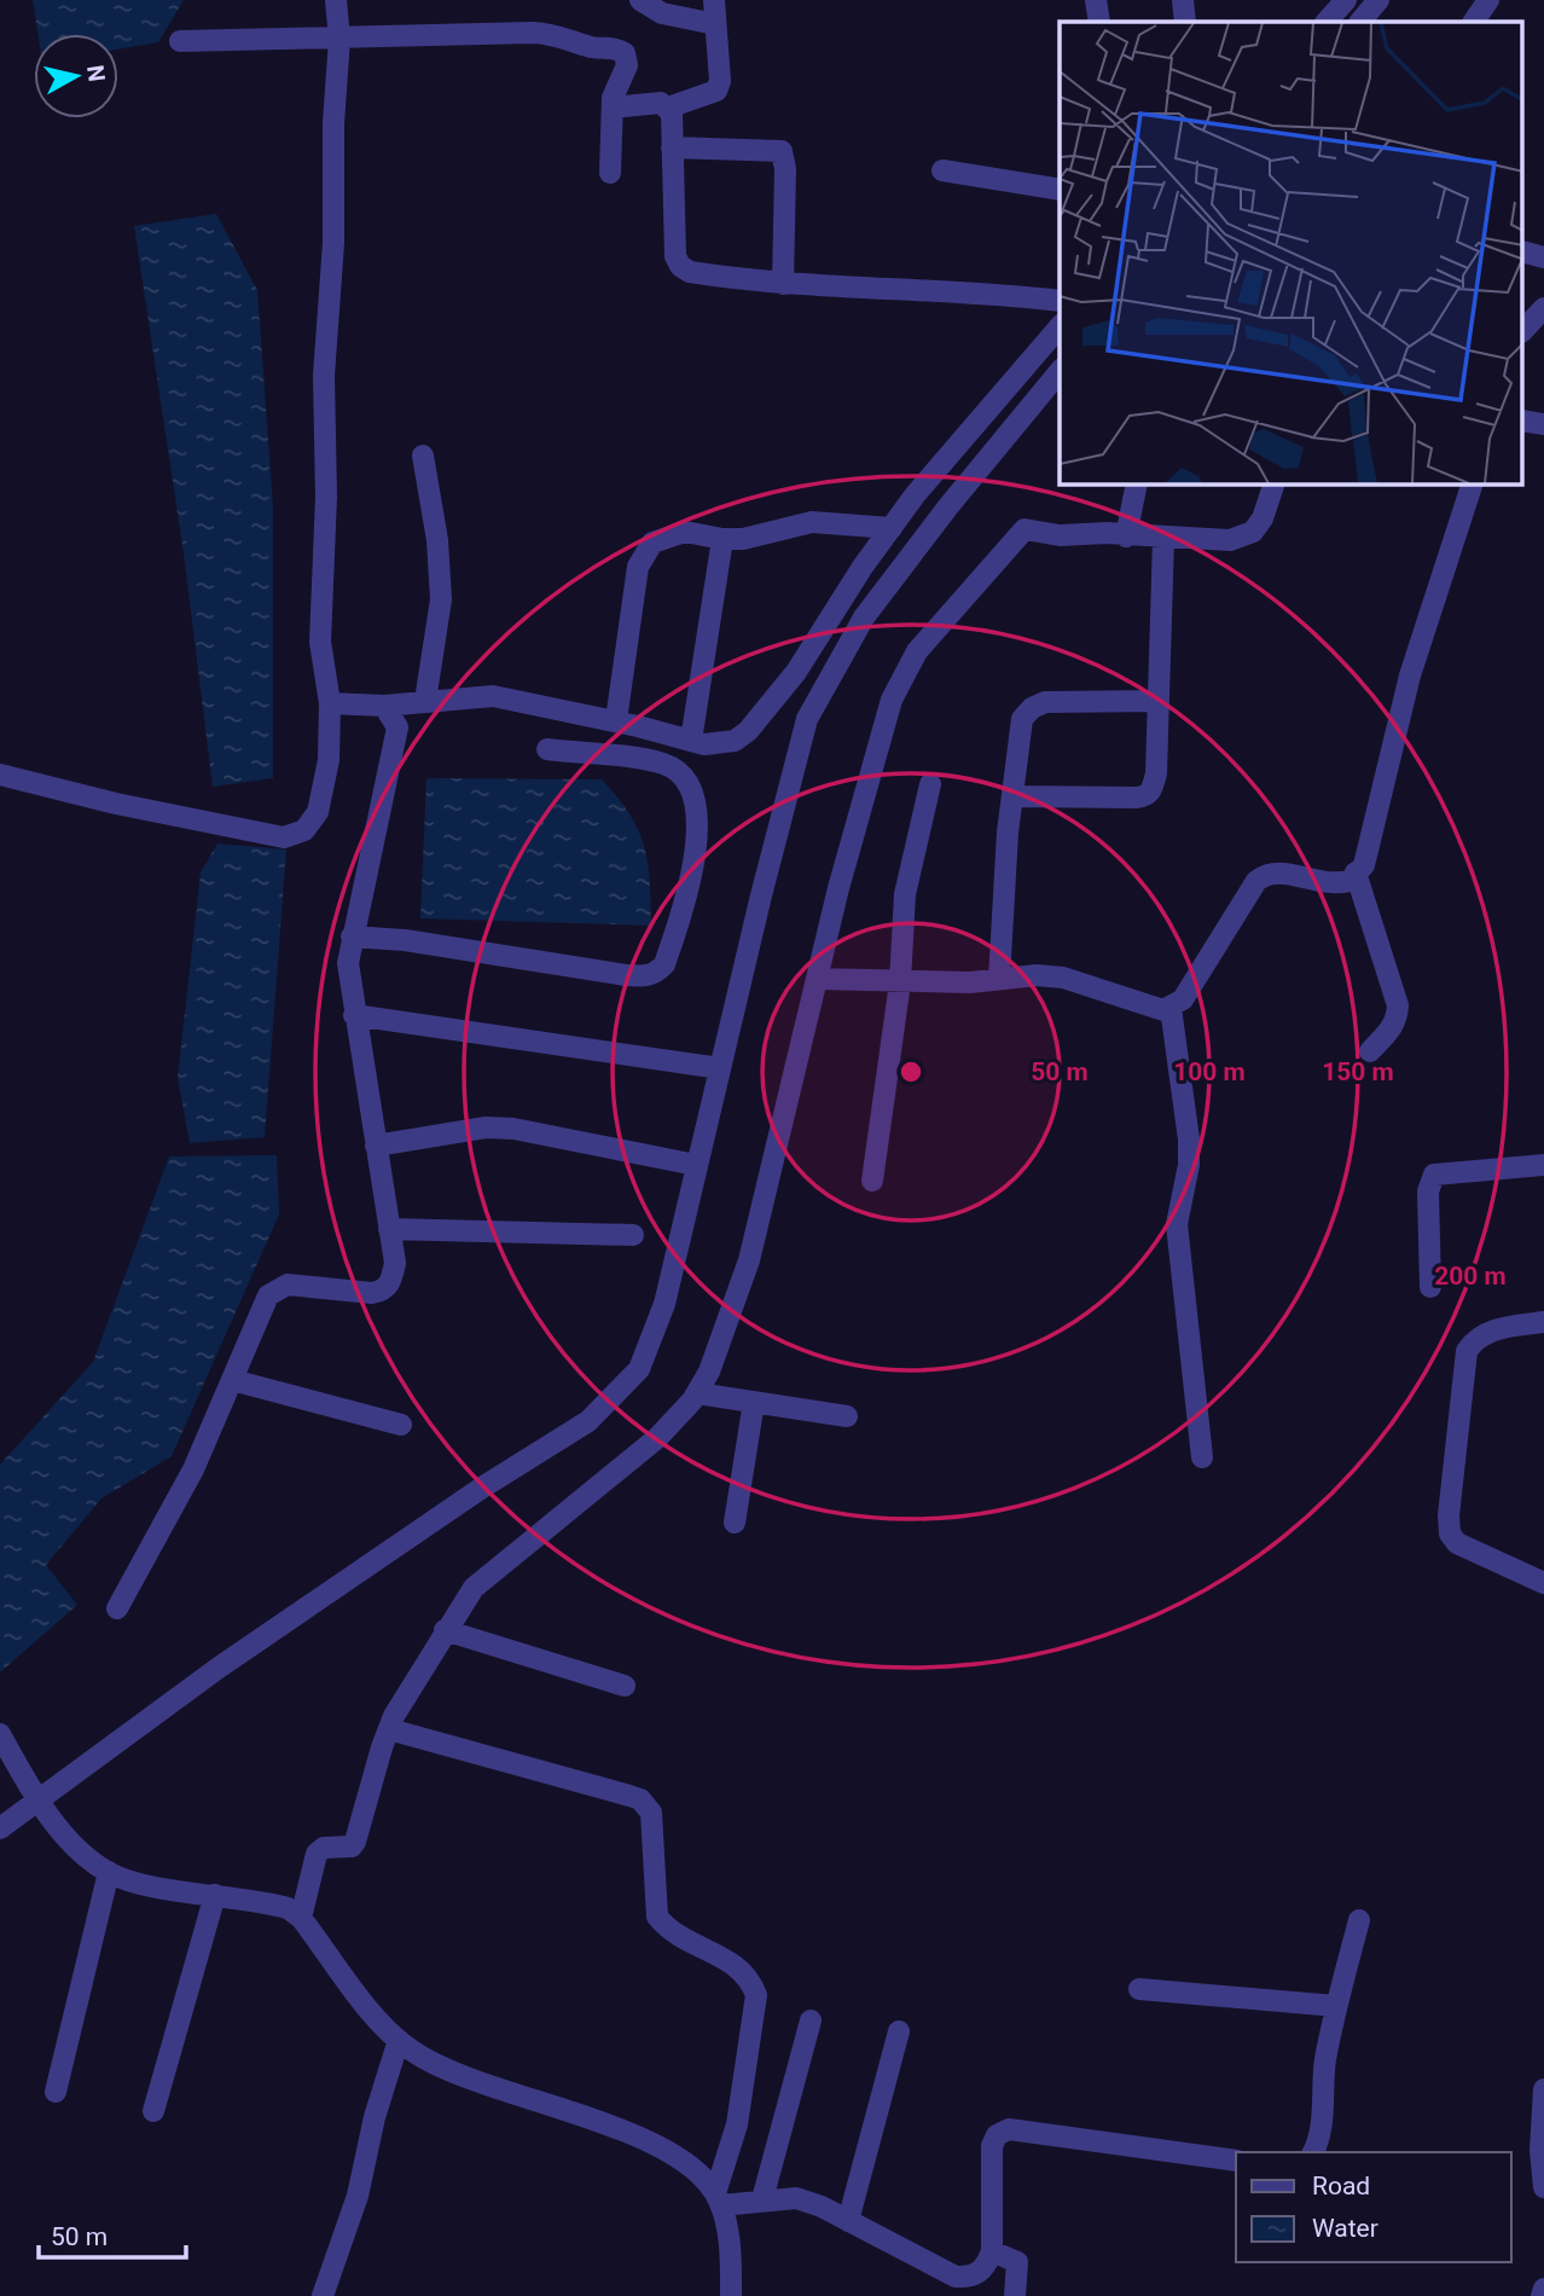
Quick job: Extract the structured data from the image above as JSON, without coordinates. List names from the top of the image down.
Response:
{
  "legend": ["Road", "Water"],
  "scale_bar": "50 m",
  "north": "right",
  "rings": [
    "50 m",
    "100 m",
    "150 m",
    "200 m"
  ]
}
